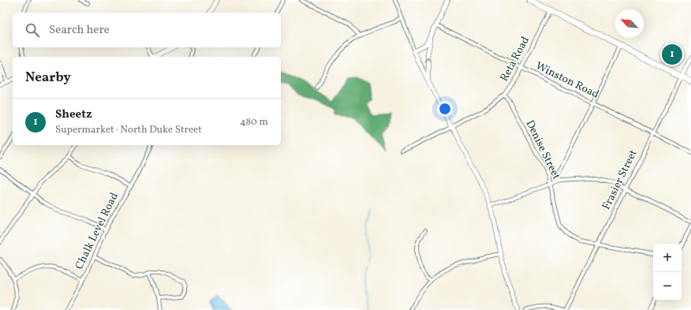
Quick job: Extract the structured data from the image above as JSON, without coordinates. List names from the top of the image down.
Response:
{
  "streets": {
    "street": [
      "Reta Road",
      "Winston Road",
      "Denise Street",
      "Frasier Street",
      "Chalk Level Road"
    ]
  },
  "crossings": [
    ["Reta Road", "Winston Road"],
    ["Reta Road", "Denise Street"],
    ["Winston Road", "Frasier Street"],
    ["Denise Street", "Frasier Street"]
  ],
  "north": "top left",
  "page": {
    "search": "Search here",
    "pins": "1",
    "heading": "Nearby",
    "list": [
      {
        "mark": "1",
        "name": "Sheetz",
        "note": "Supermarket · North Duke Street",
        "value": "480 m"
      }
    ],
    "map_buttons": ["+", "−"]
  }
}
